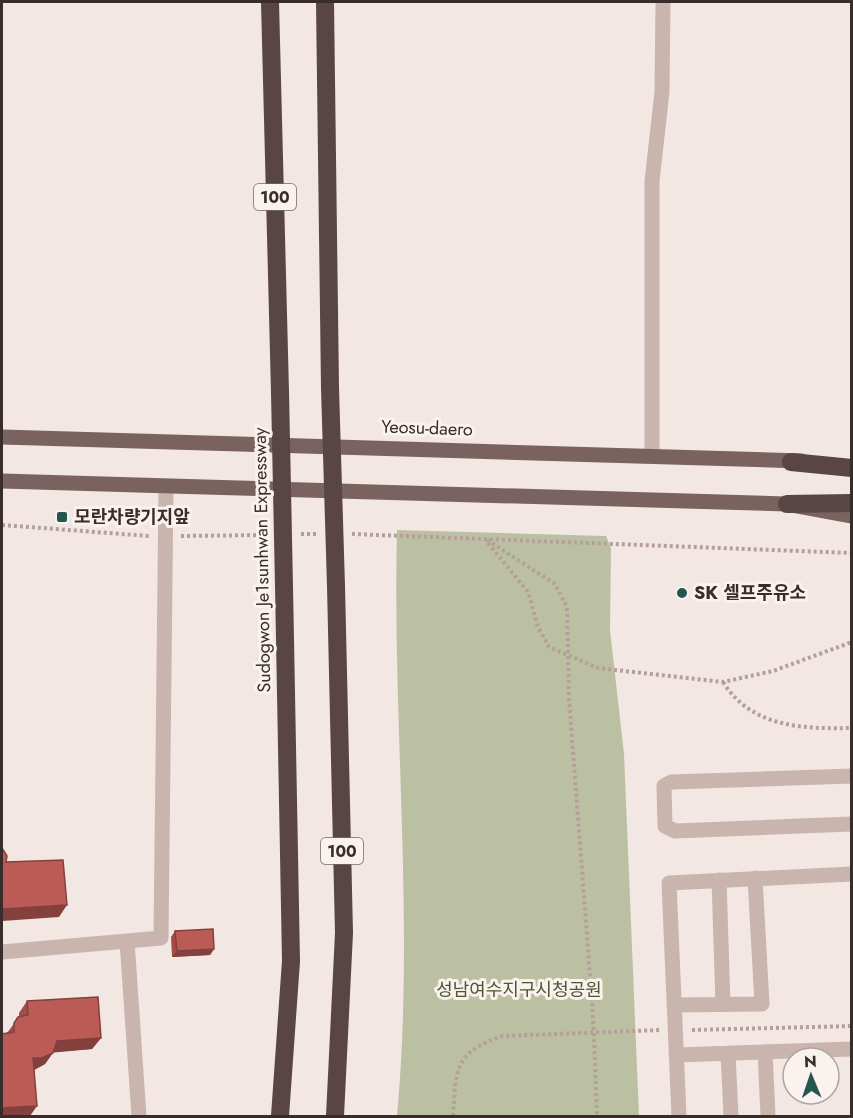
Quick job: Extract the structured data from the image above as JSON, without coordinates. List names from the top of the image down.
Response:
{
  "streets": {
    "highway": ["100", "Yeosu-daero", "Sudogwon Je1sunhwan Expressway"]
  },
  "parks": ["성남여수지구시청공원"],
  "places": {
    "transit": ["모란차량기지앞"],
    "other": ["SK 셀프주유소"]
  },
  "north": "top"
}
